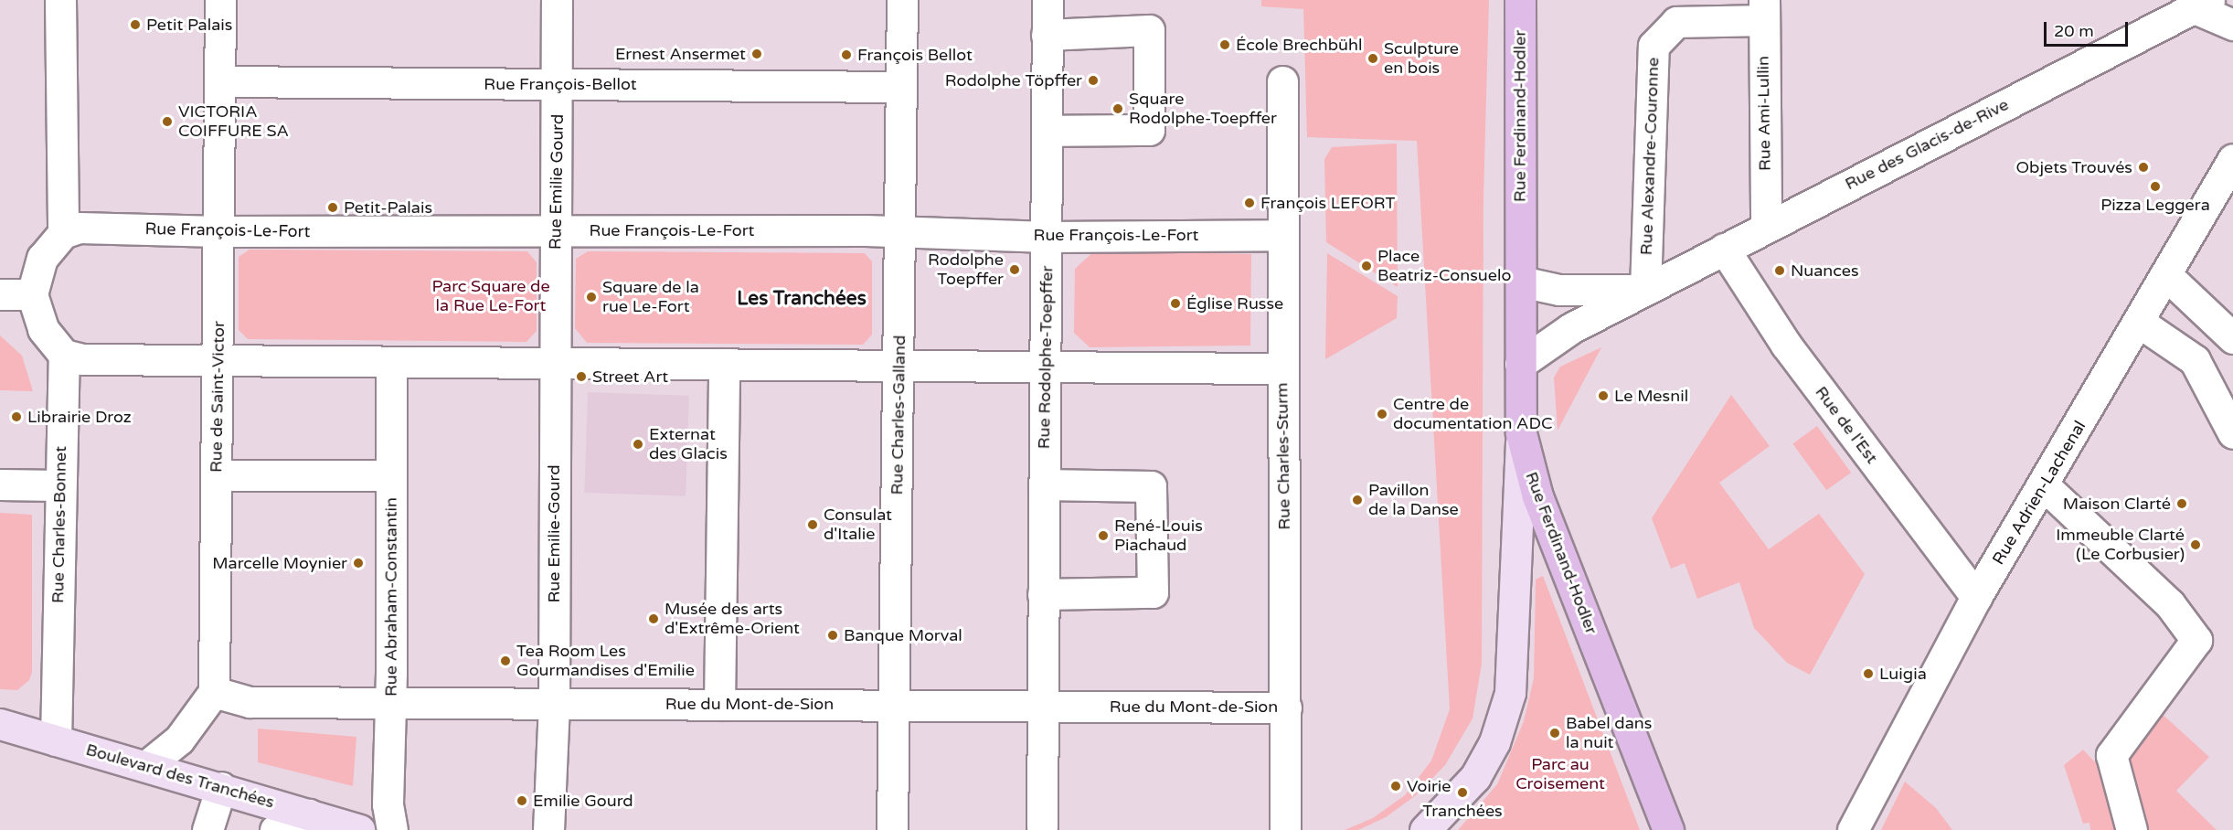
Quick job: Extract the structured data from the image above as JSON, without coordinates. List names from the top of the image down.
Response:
{
  "streets": {
    "main road": ["Rue Ferdinand-Hodler", "Boulevard des Tranchées"],
    "street": [
      "Rue François-Bellot",
      "Rue Ami-Lullin",
      "Rue des Glacis-de-Rive",
      "Rue Alexandre-Couronne",
      "Rue Emilie Gourd",
      "Rue François-Le-Fort",
      "Rue Rodolphe-Toepffer",
      "Rue de Saint-Victor",
      "Rue Charles-Galland",
      "Rue de l'Est",
      "Rue Charles-Sturm",
      "Rue Adrien-Lachenal",
      "Rue Charles-Bonnet",
      "Rue Emilie-Gourd",
      "Rue Abraham-Constantin",
      "Rue du Mont-de-Sion"
    ]
  },
  "crossings": [
    ["Rue François-Bellot", "Rue Emilie Gourd"],
    ["Rue François-Bellot", "Rue de Saint-Victor"],
    ["Rue François-Bellot", "Rue Charles-Galland"],
    ["Rue Ami-Lullin", "Rue des Glacis-de-Rive"],
    ["Rue Ami-Lullin", "Rue Alexandre-Couronne"],
    ["Rue Ferdinand-Hodler", "Rue des Glacis-de-Rive"],
    ["Rue des Glacis-de-Rive", "Rue Alexandre-Couronne"],
    ["Rue des Glacis-de-Rive", "Rue de l'Est"],
    ["Rue Emilie Gourd", "Rue François-Le-Fort"],
    ["Rue Emilie Gourd", "Rue Emilie-Gourd"],
    ["Rue François-Le-Fort", "Rue Rodolphe-Toepffer"],
    ["Rue François-Le-Fort", "Rue de Saint-Victor"],
    ["Rue François-Le-Fort", "Rue Charles-Galland"],
    ["Rue François-Le-Fort", "Rue Charles-Sturm"],
    ["Rue Rodolphe-Toepffer", "Rue du Mont-de-Sion"],
    ["Rue de Saint-Victor", "Rue du Mont-de-Sion"],
    ["Rue Charles-Galland", "Rue du Mont-de-Sion"],
    ["Rue de l'Est", "Rue Adrien-Lachenal"],
    ["Rue Charles-Sturm", "Rue du Mont-de-Sion"],
    ["Rue Charles-Bonnet", "Boulevard des Tranchées"],
    ["Rue Emilie-Gourd", "Rue du Mont-de-Sion"],
    ["Rue Abraham-Constantin", "Rue du Mont-de-Sion"]
  ],
  "districts": ["Les Tranchées"],
  "parks": ["Parc Square de la Rue Le-Fort", "Parc au Croisement"],
  "places": [
    "Petit Palais",
    "École Brechbühl",
    "Ernest Ansermet",
    "François Bellot",
    "Sculpture en bois",
    "Rodolphe Töpffer",
    "Square Rodolphe-Toepffer",
    "VICTORIA COIFFURE SA",
    "Objets Trouvés",
    "Pizza Leggera",
    "François LEFORT",
    "Petit-Palais",
    "Place Beatriz-Consuelo",
    "Rodolphe Toepffer",
    "Nuances",
    "Square de la rue Le-Fort",
    "Église Russe",
    "Street Art",
    "Le Mesnil",
    "Centre de documentation ADC",
    "Librairie Droz",
    "Externat des Glacis",
    "Pavillon de la Danse",
    "Maison Clarté",
    "Consulat d'Italie",
    "René-Louis Piachaud",
    "Immeuble Clarté (Le Corbusier)",
    "Marcelle Moynier",
    "Musée des arts d'Extrême-Orient",
    "Banque Morval",
    "Tea Room Les Gourmandises d'Emilie",
    "Luigia",
    "Babel dans la nuit",
    "Voirie",
    "Tranchées",
    "Emilie Gourd"
  ],
  "scale_bar": "20 m"
}
